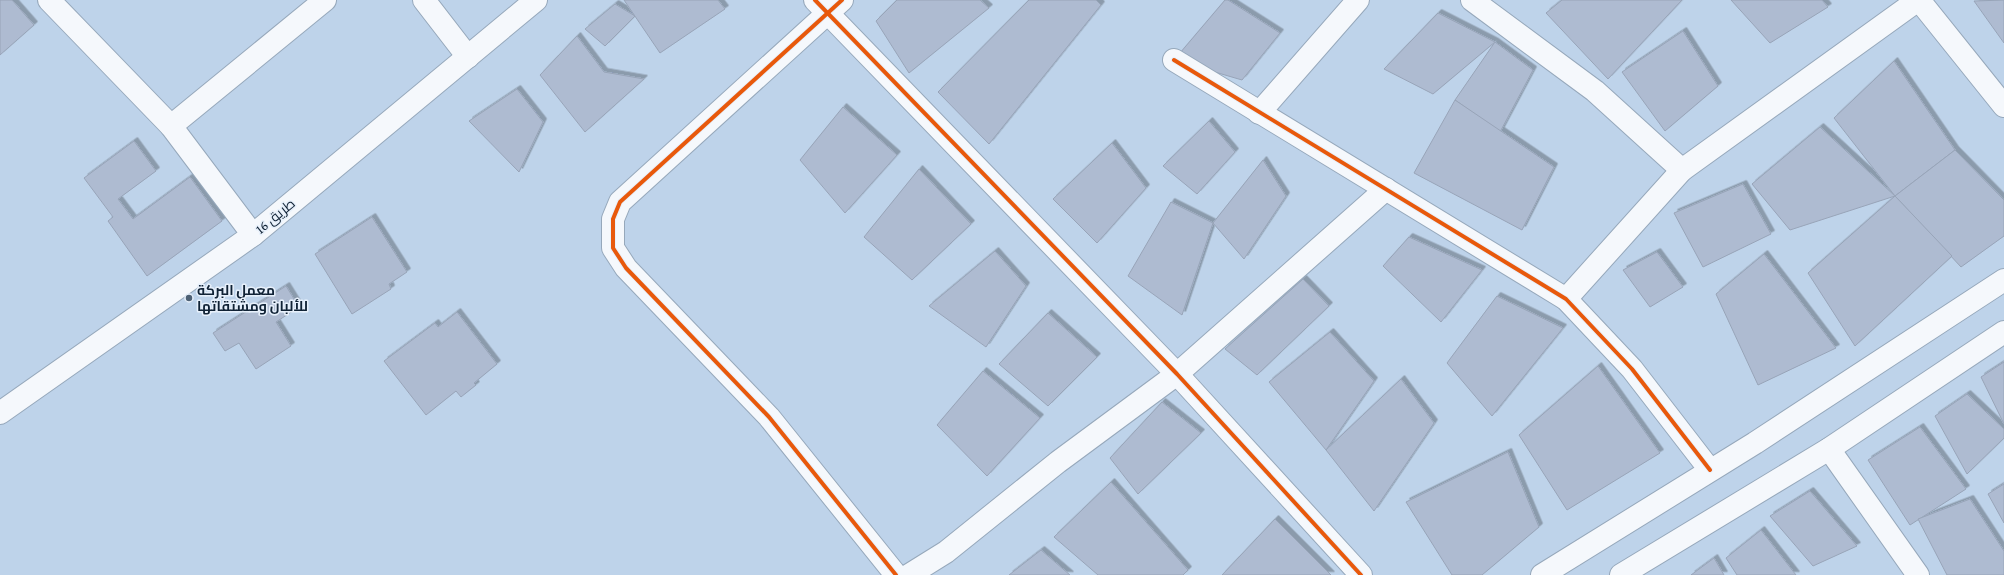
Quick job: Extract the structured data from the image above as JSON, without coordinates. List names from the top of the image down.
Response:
{
  "streets": {
    "street": ["طريق 16"]
  },
  "places": ["معمل البركة للألبان ومشتقاتها"]
}
